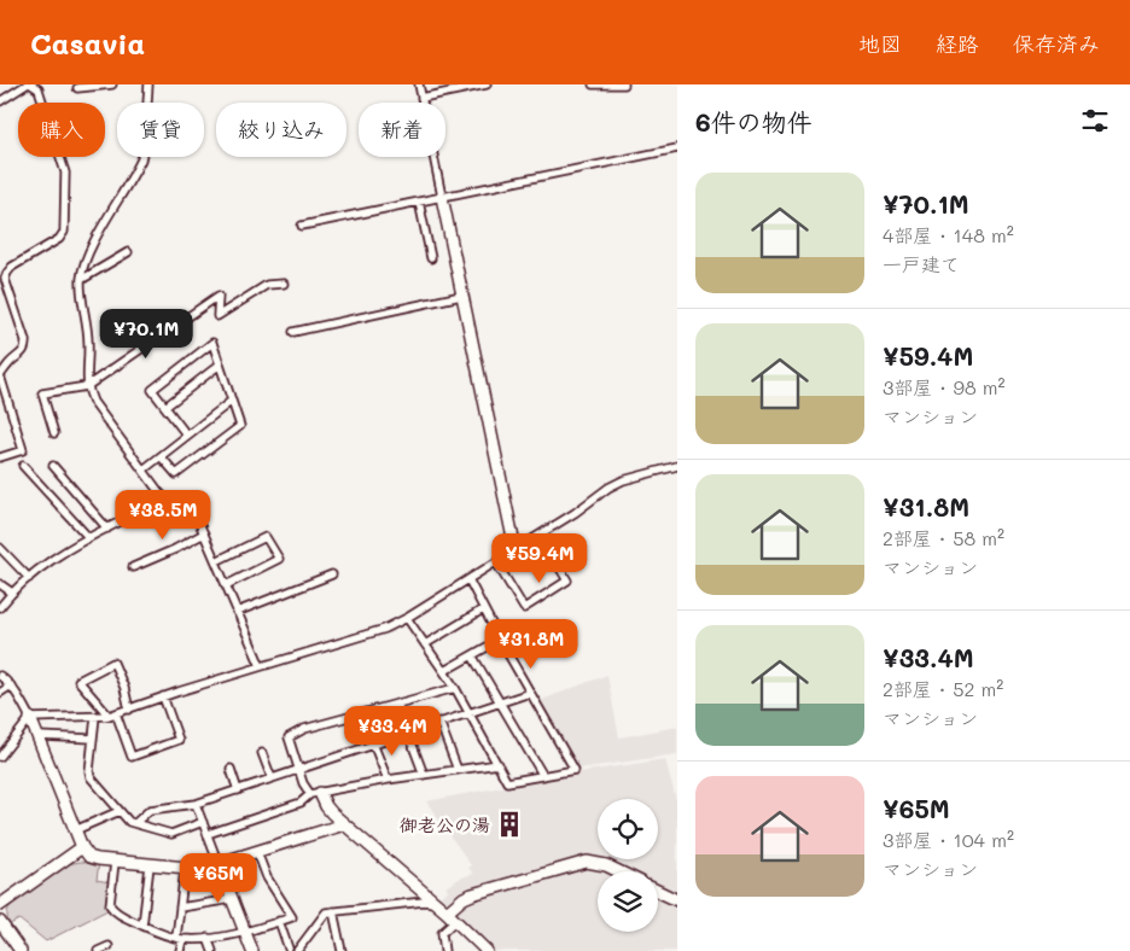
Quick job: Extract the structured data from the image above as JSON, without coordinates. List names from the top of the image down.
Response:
{
  "places": {
    "building": ["御老公の湯"]
  },
  "page": {
    "header": "Casavia",
    "nav": ["地図", "経路", "保存済み"],
    "heading": "6件の物件",
    "chip": [
      "購入",
      "賃貸",
      "絞り込み",
      "新着"
    ],
    "list": [
      {
        "name": "¥70.1M",
        "note": "4部屋 · 148 m² · 一戸建て"
      },
      {
        "name": "¥59.4M",
        "note": "3部屋 · 98 m² · マンション"
      },
      {
        "name": "¥31.8M",
        "note": "2部屋 · 58 m² · マンション"
      },
      {
        "name": "¥33.4M",
        "note": "2部屋 · 52 m² · マンション"
      },
      {
        "name": "¥65M",
        "note": "3部屋 · 104 m² · マンション"
      }
    ],
    "price": [
      "¥70.1M",
      "¥38.5M",
      "¥59.4M",
      "¥31.8M",
      "¥33.4M",
      "¥65M"
    ]
  }
}
